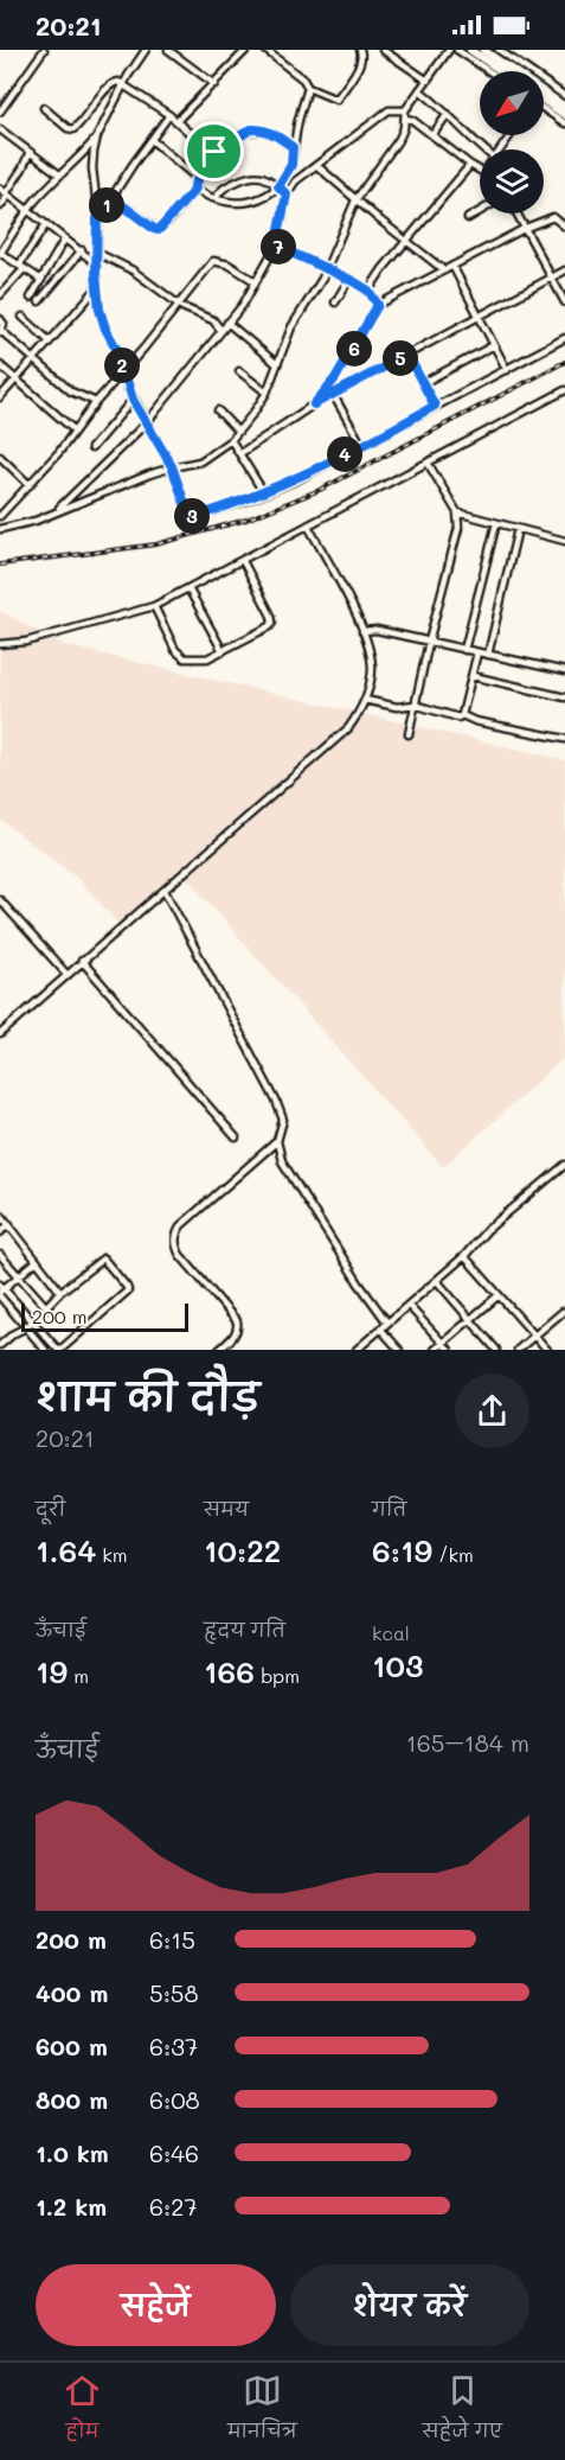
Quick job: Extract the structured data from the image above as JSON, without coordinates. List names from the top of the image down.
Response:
{
  "scale_bar": "200 m",
  "north": "bottom left",
  "page": {
    "status": "20:21",
    "pins": [
      "1",
      "7",
      "6",
      "5",
      "2",
      "4",
      "3"
    ],
    "scale": "200 m",
    "heading": ["शाम की दौड़", "20:21"],
    "stats": [
      ["दूरी", "1.64 km"],
      ["समय", "10:22"],
      ["गति", "6:19 /km"],
      ["ऊँचाई", "19 m"],
      ["हृदय गति", "166 bpm"],
      ["kcal", "103"]
    ],
    "chart": ["ऊँचाई", "165–184 m"],
    "list": [
      {
        "name": "200 m",
        "note": "6:15"
      },
      {
        "name": "400 m",
        "note": "5:58"
      },
      {
        "name": "600 m",
        "note": "6:37"
      },
      {
        "name": "800 m",
        "note": "6:08"
      },
      {
        "name": "1.0 km",
        "note": "6:46"
      },
      {
        "name": "1.2 km",
        "note": "6:27"
      }
    ],
    "buttons": ["सहेजें", "शेयर करें"],
    "tabs": ["होम", "मानचित्र", "सहेजे गए"]
  }
}
